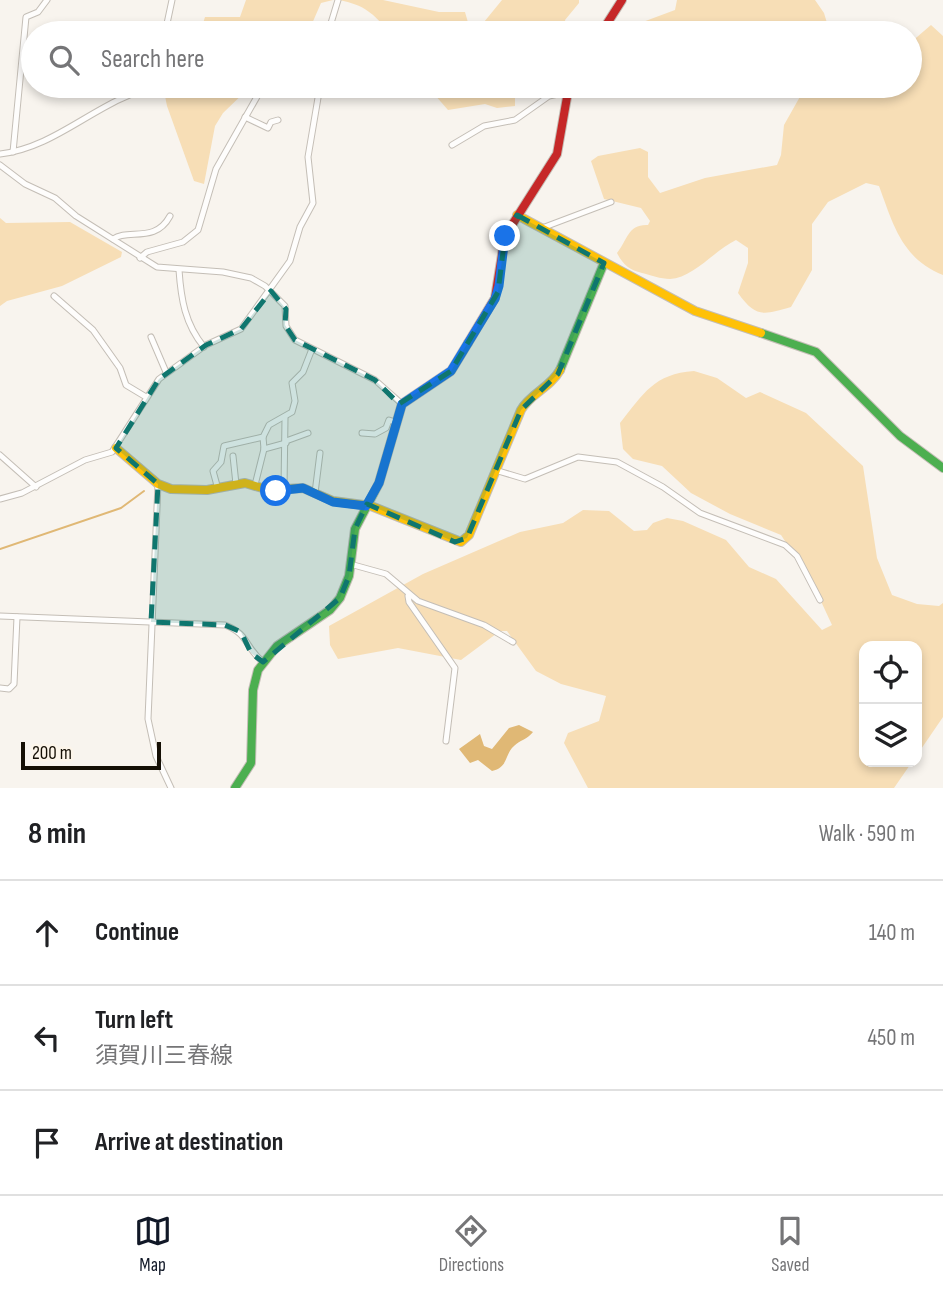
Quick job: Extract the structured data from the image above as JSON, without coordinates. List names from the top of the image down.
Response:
{
  "scale_bar": "200 m",
  "page": {
    "search": "Search here",
    "scale": "200 m",
    "heading": ["8 min", "Walk · 590 m"],
    "list": [
      ["Continue", "140 m"],
      ["Turn left", "須賀川三春線", "450 m"],
      "Arrive at destination"
    ],
    "nav": ["Map", "Directions", "Saved"]
  }
}
